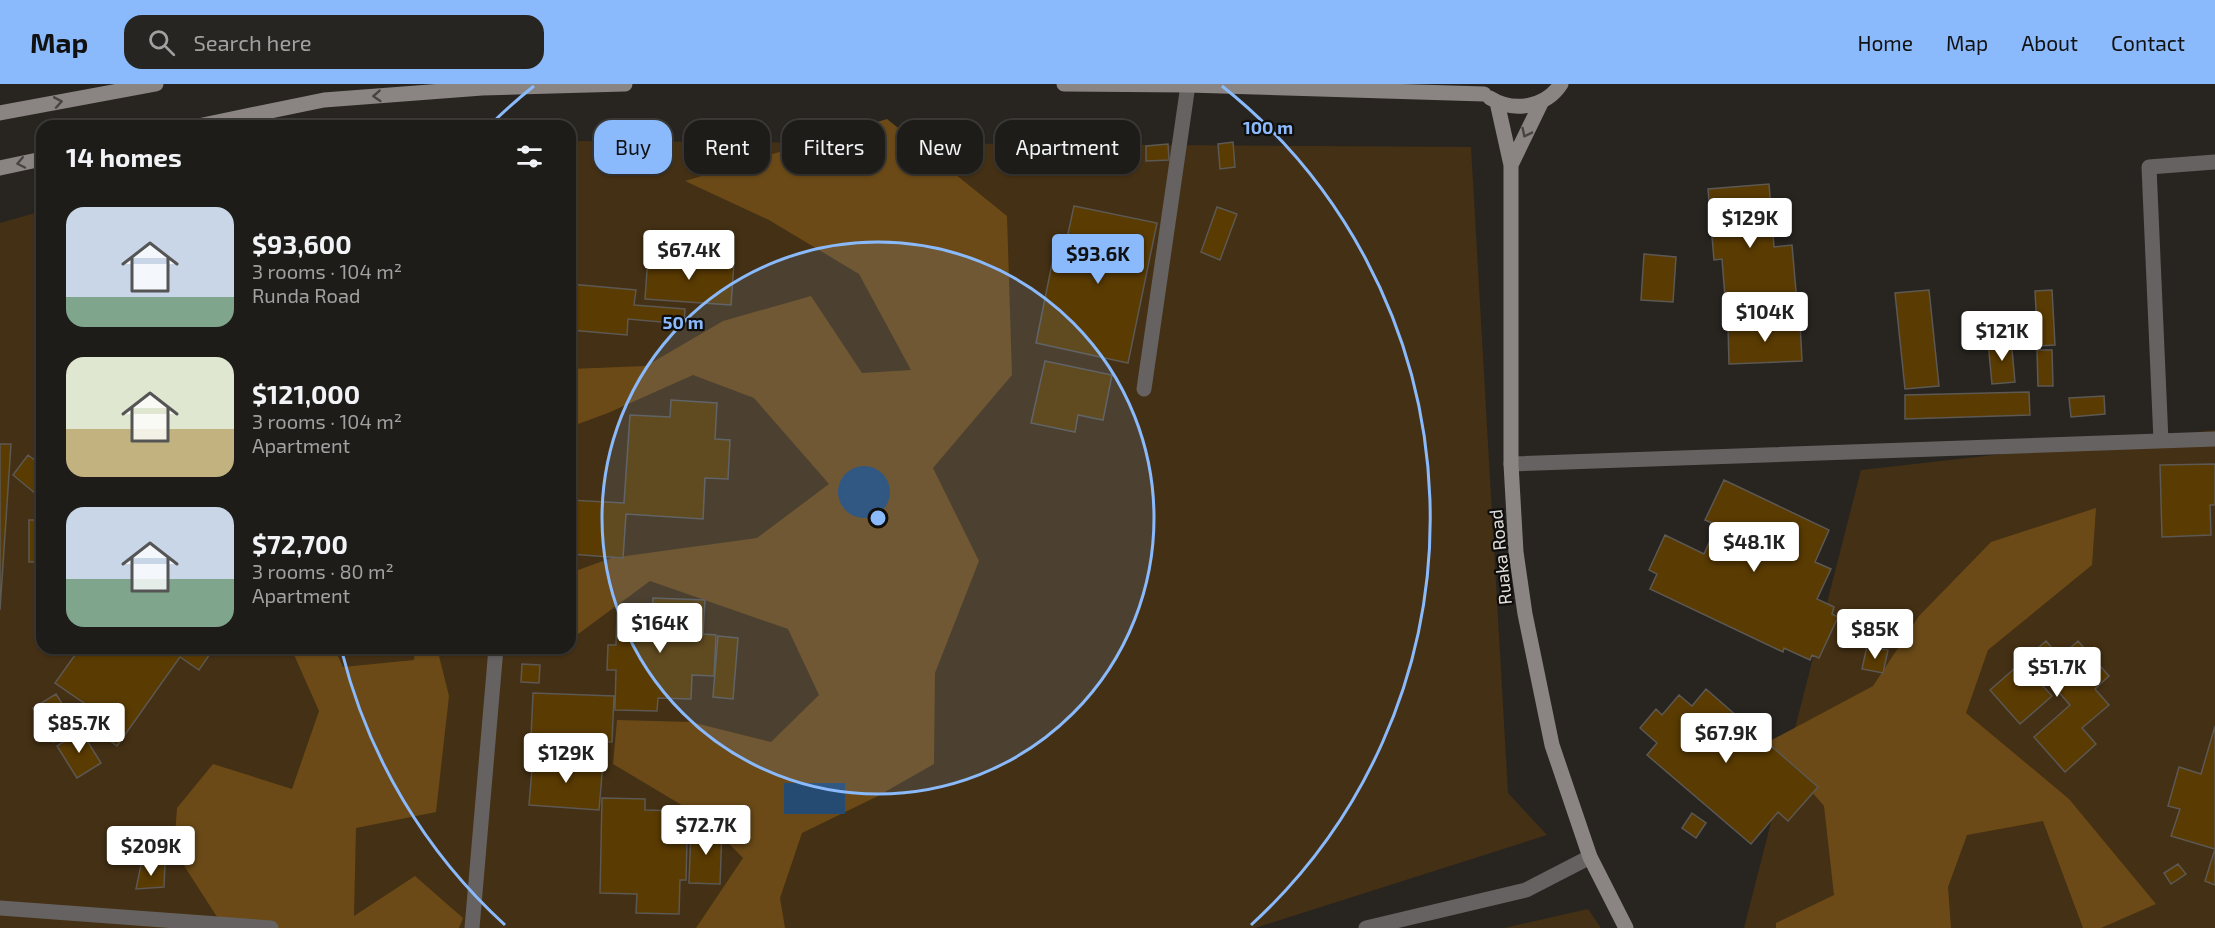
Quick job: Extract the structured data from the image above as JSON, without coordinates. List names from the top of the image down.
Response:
{
  "streets": {
    "street": ["Ruaka Road"]
  },
  "page": {
    "header": "Map",
    "search": "Search here",
    "nav": [
      "Home",
      "Map",
      "About",
      "Contact"
    ],
    "chip": [
      "Buy",
      "Rent",
      "Filters",
      "New",
      "Apartment"
    ],
    "heading": "14 homes",
    "list": [
      {
        "name": "$93,600",
        "note": "3 rooms · 104 m² · Runda Road"
      },
      {
        "name": "$121,000",
        "note": "3 rooms · 104 m² · Apartment"
      },
      {
        "name": "$72,700",
        "note": "3 rooms · 80 m² · Apartment"
      }
    ],
    "price": [
      "$129K",
      "$67.4K",
      "$93.6K",
      "$104K",
      "$121K",
      "$48.1K",
      "$164K",
      "$85K",
      "$51.7K",
      "$85.7K",
      "$67.9K",
      "$129K",
      "$72.7K",
      "$209K"
    ]
  },
  "rings": ["100 m", "50 m"]
}
